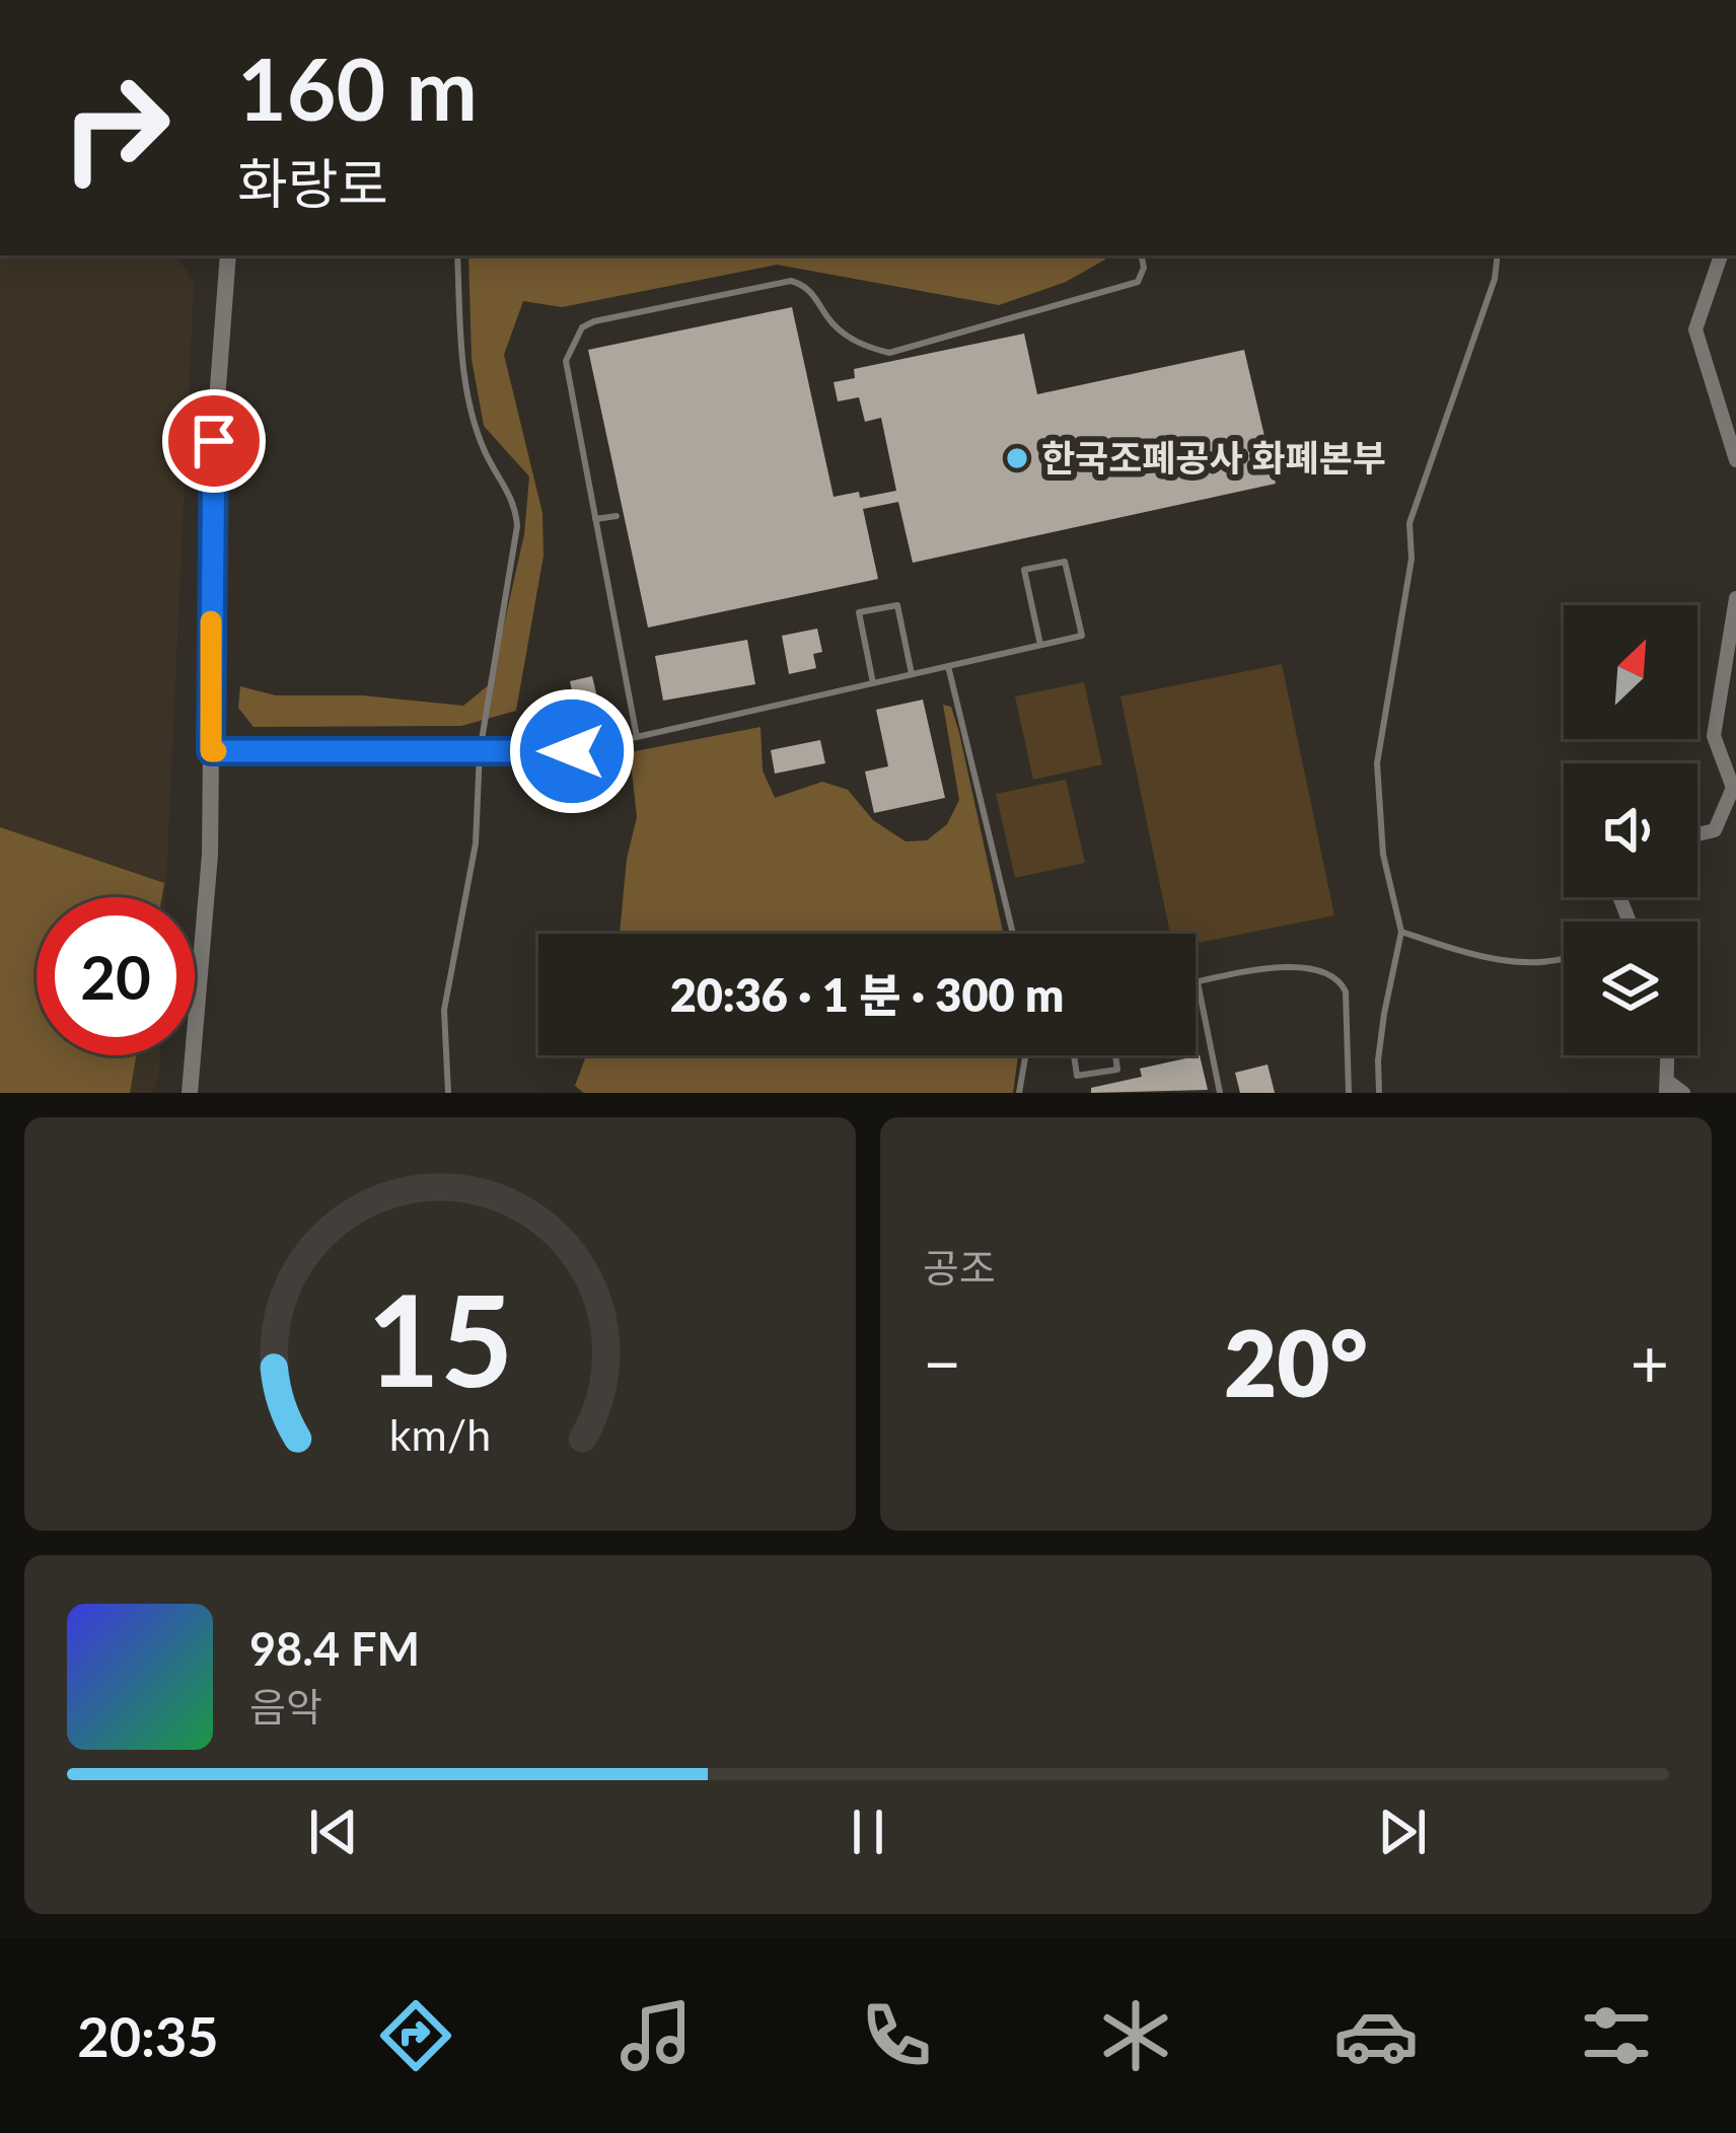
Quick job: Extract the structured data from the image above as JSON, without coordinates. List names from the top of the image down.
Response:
{
  "places": ["한국조폐공사 화폐본부"],
  "north": "top right",
  "page": {
    "turn": ["160 m", "화랑로"],
    "limit": "20",
    "trip": "20:36 · 1 분 · 300 m",
    "tile": "공조",
    "heat": ["−", "20°", "+"],
    "song": ["98.4 FM", "음악"],
    "tabs": "20:35",
    "gauge": ["15", "km/h"]
  }
}
